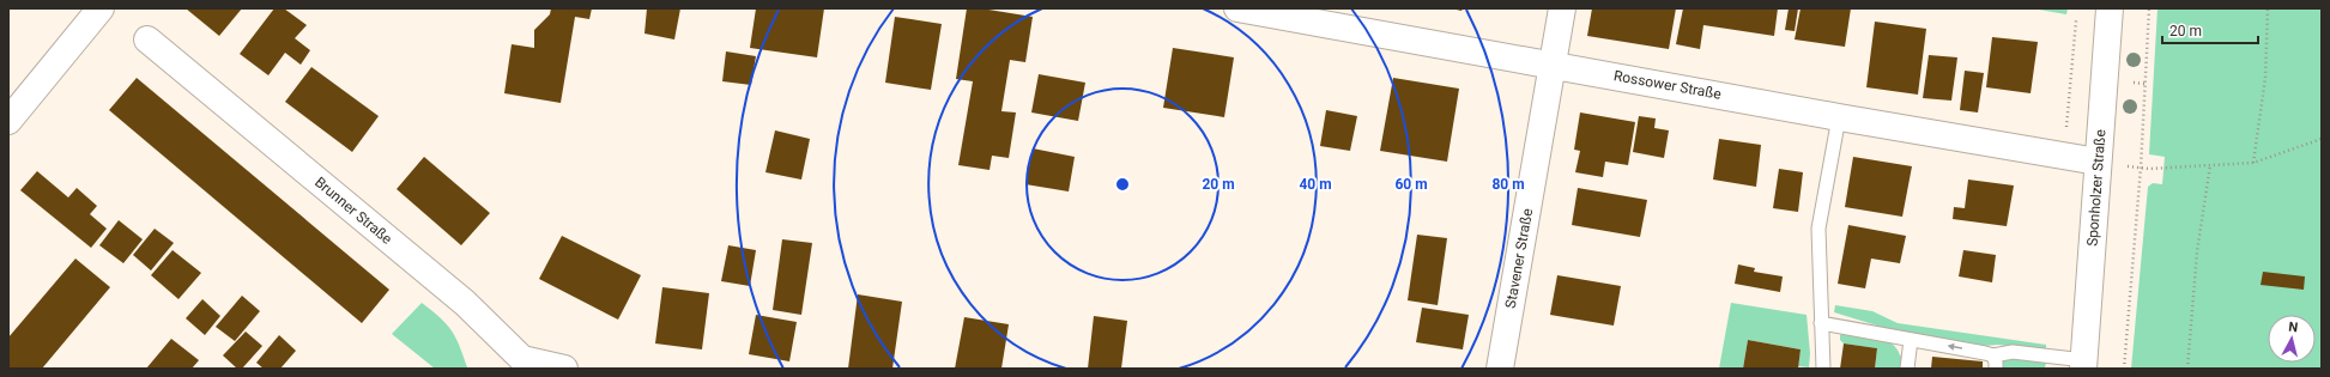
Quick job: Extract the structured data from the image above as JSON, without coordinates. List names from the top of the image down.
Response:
{
  "streets": {
    "street": [
      "Rossower Straße",
      "Sponholzer Straße",
      "Brunner Straße",
      "Stavener Straße"
    ]
  },
  "crossings": [
    ["Rossower Straße", "Sponholzer Straße"],
    ["Rossower Straße", "Stavener Straße"]
  ],
  "scale_bar": "20 m",
  "north": "top",
  "rings": [
    "20 m",
    "40 m",
    "60 m",
    "80 m"
  ]
}
